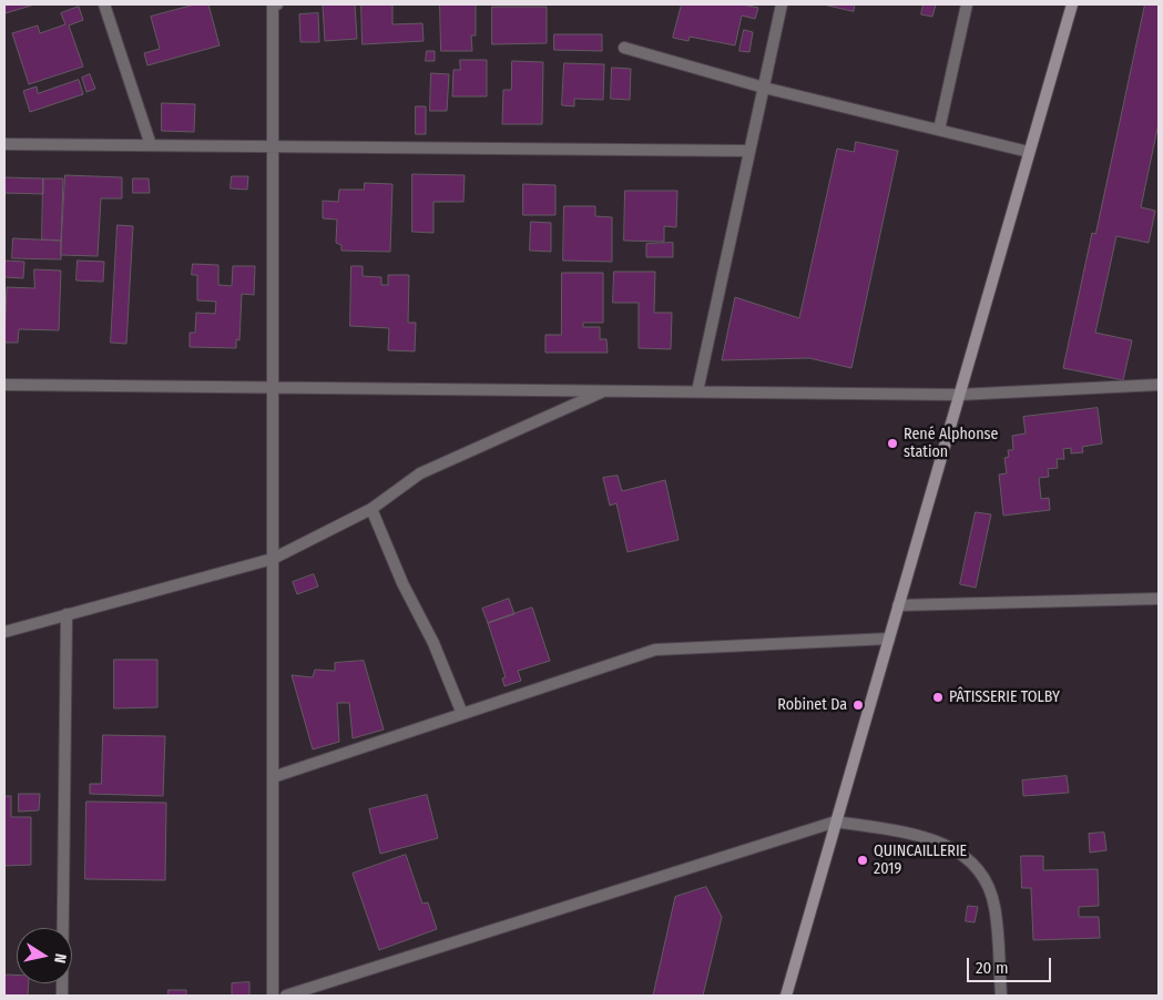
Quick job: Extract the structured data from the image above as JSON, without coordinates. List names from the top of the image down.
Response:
{
  "places": [
    "René Alphonse station",
    "PÂTISSERIE TOLBY",
    "Robinet Da",
    "QUINCAILLERIE 2019"
  ],
  "scale_bar": "20 m",
  "north": "right"
}
